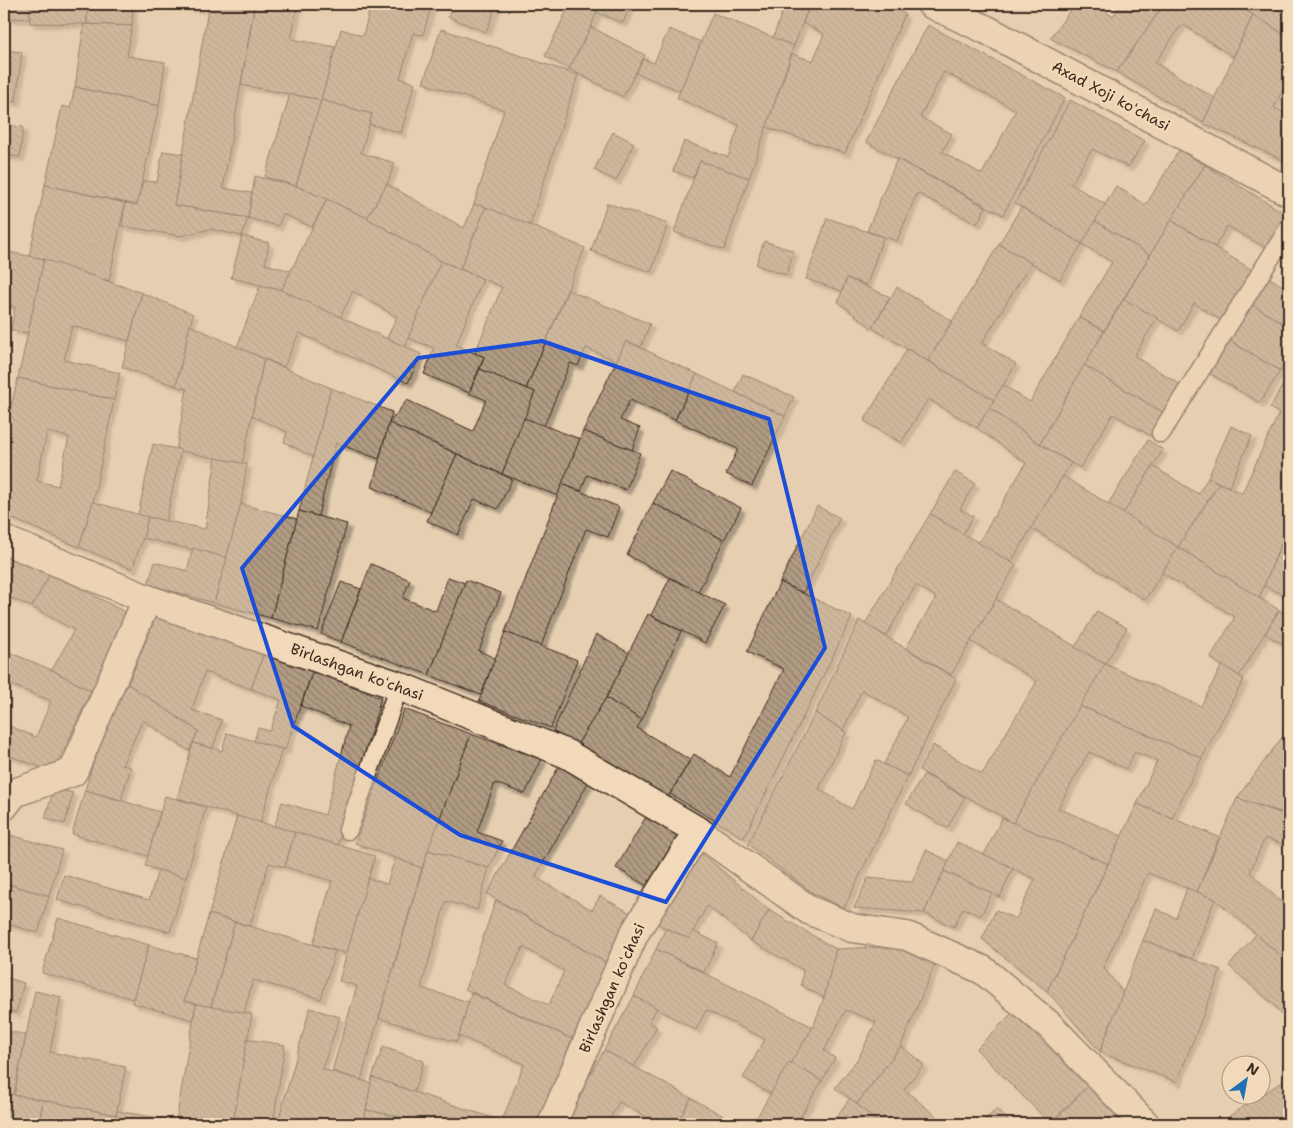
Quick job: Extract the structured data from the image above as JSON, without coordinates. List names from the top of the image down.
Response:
{
  "streets": {
    "street": ["Axad Xoji koʻchasi", "Birlashgan koʻchasi"]
  },
  "north": "top right"
}
